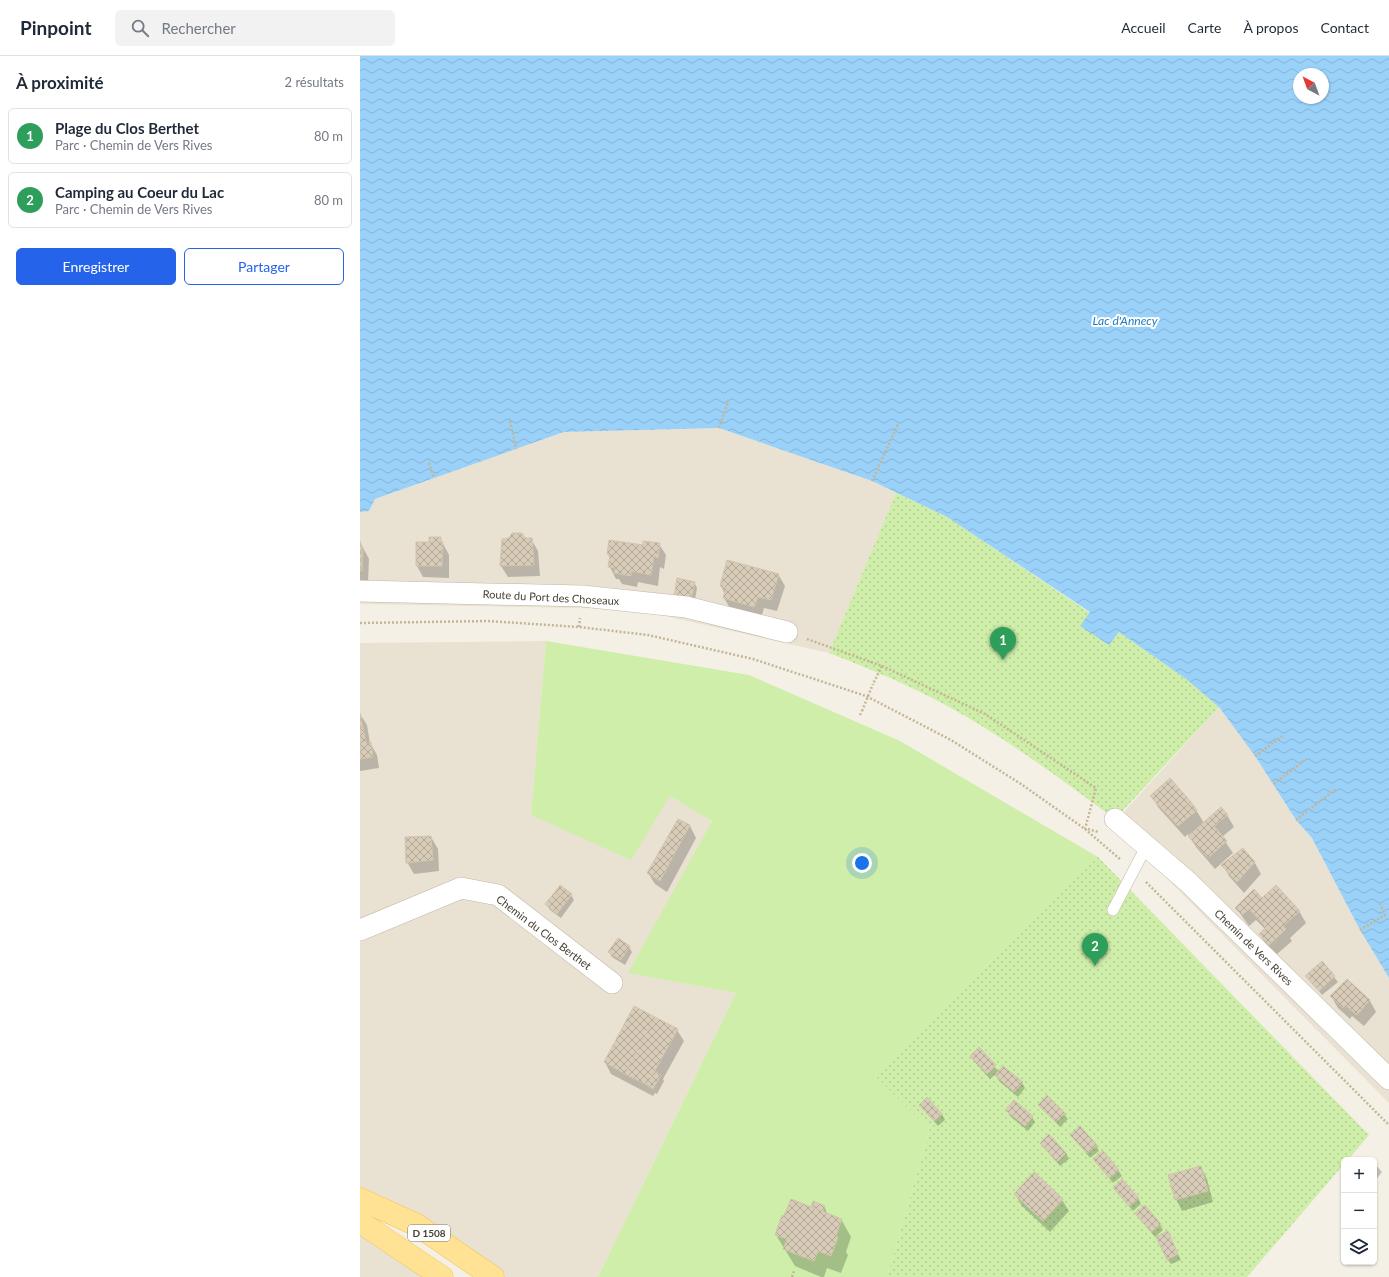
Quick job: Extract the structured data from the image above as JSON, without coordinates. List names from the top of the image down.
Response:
{
  "streets": {
    "main road": ["D 1508"],
    "street": ["Route du Port des Choseaux", "Chemin du Clos Berthet", "Chemin de Vers Rives"]
  },
  "water": ["Lac d'Annecy"],
  "north": "top left",
  "page": {
    "header": "Pinpoint",
    "search": "Rechercher",
    "nav": [
      "Accueil",
      "Carte",
      "À propos",
      "Contact"
    ],
    "heading": ["À proximité", "2 résultats"],
    "list": [
      {
        "mark": "1",
        "name": "Plage du Clos Berthet",
        "note": "Parc · Chemin de Vers Rives",
        "value": "80 m"
      },
      {
        "mark": "2",
        "name": "Camping au Coeur du Lac",
        "note": "Parc · Chemin de Vers Rives",
        "value": "80 m"
      }
    ],
    "buttons": ["Enregistrer", "Partager"],
    "pins": ["1", "2"],
    "map_buttons": ["+", "−"]
  }
}
